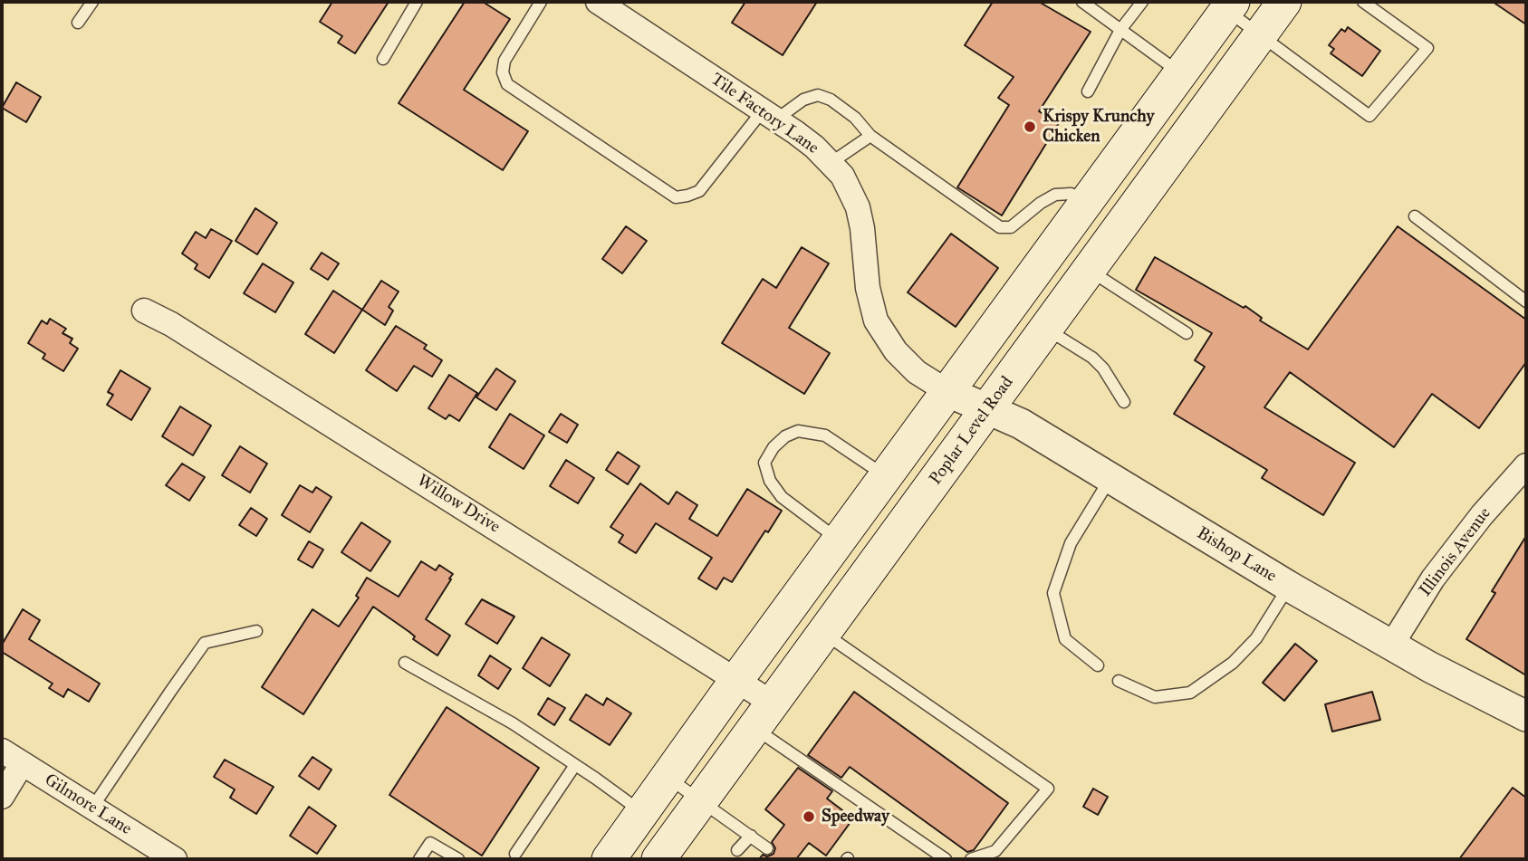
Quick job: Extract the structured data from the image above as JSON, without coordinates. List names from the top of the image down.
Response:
{
  "streets": {
    "main road": ["Poplar Level Road"],
    "street": [
      "Tile Factory Lane",
      "Willow Drive",
      "Illinois Avenue",
      "Bishop Lane",
      "Gilmore Lane"
    ]
  },
  "crossings": [
    ["Tile Factory Lane", "Bishop Lane"],
    ["Poplar Level Road", "Willow Drive"],
    ["Poplar Level Road", "Bishop Lane"],
    ["Illinois Avenue", "Bishop Lane"]
  ],
  "places": ["Krispy Krunchy Chicken", "Speedway"]
}
